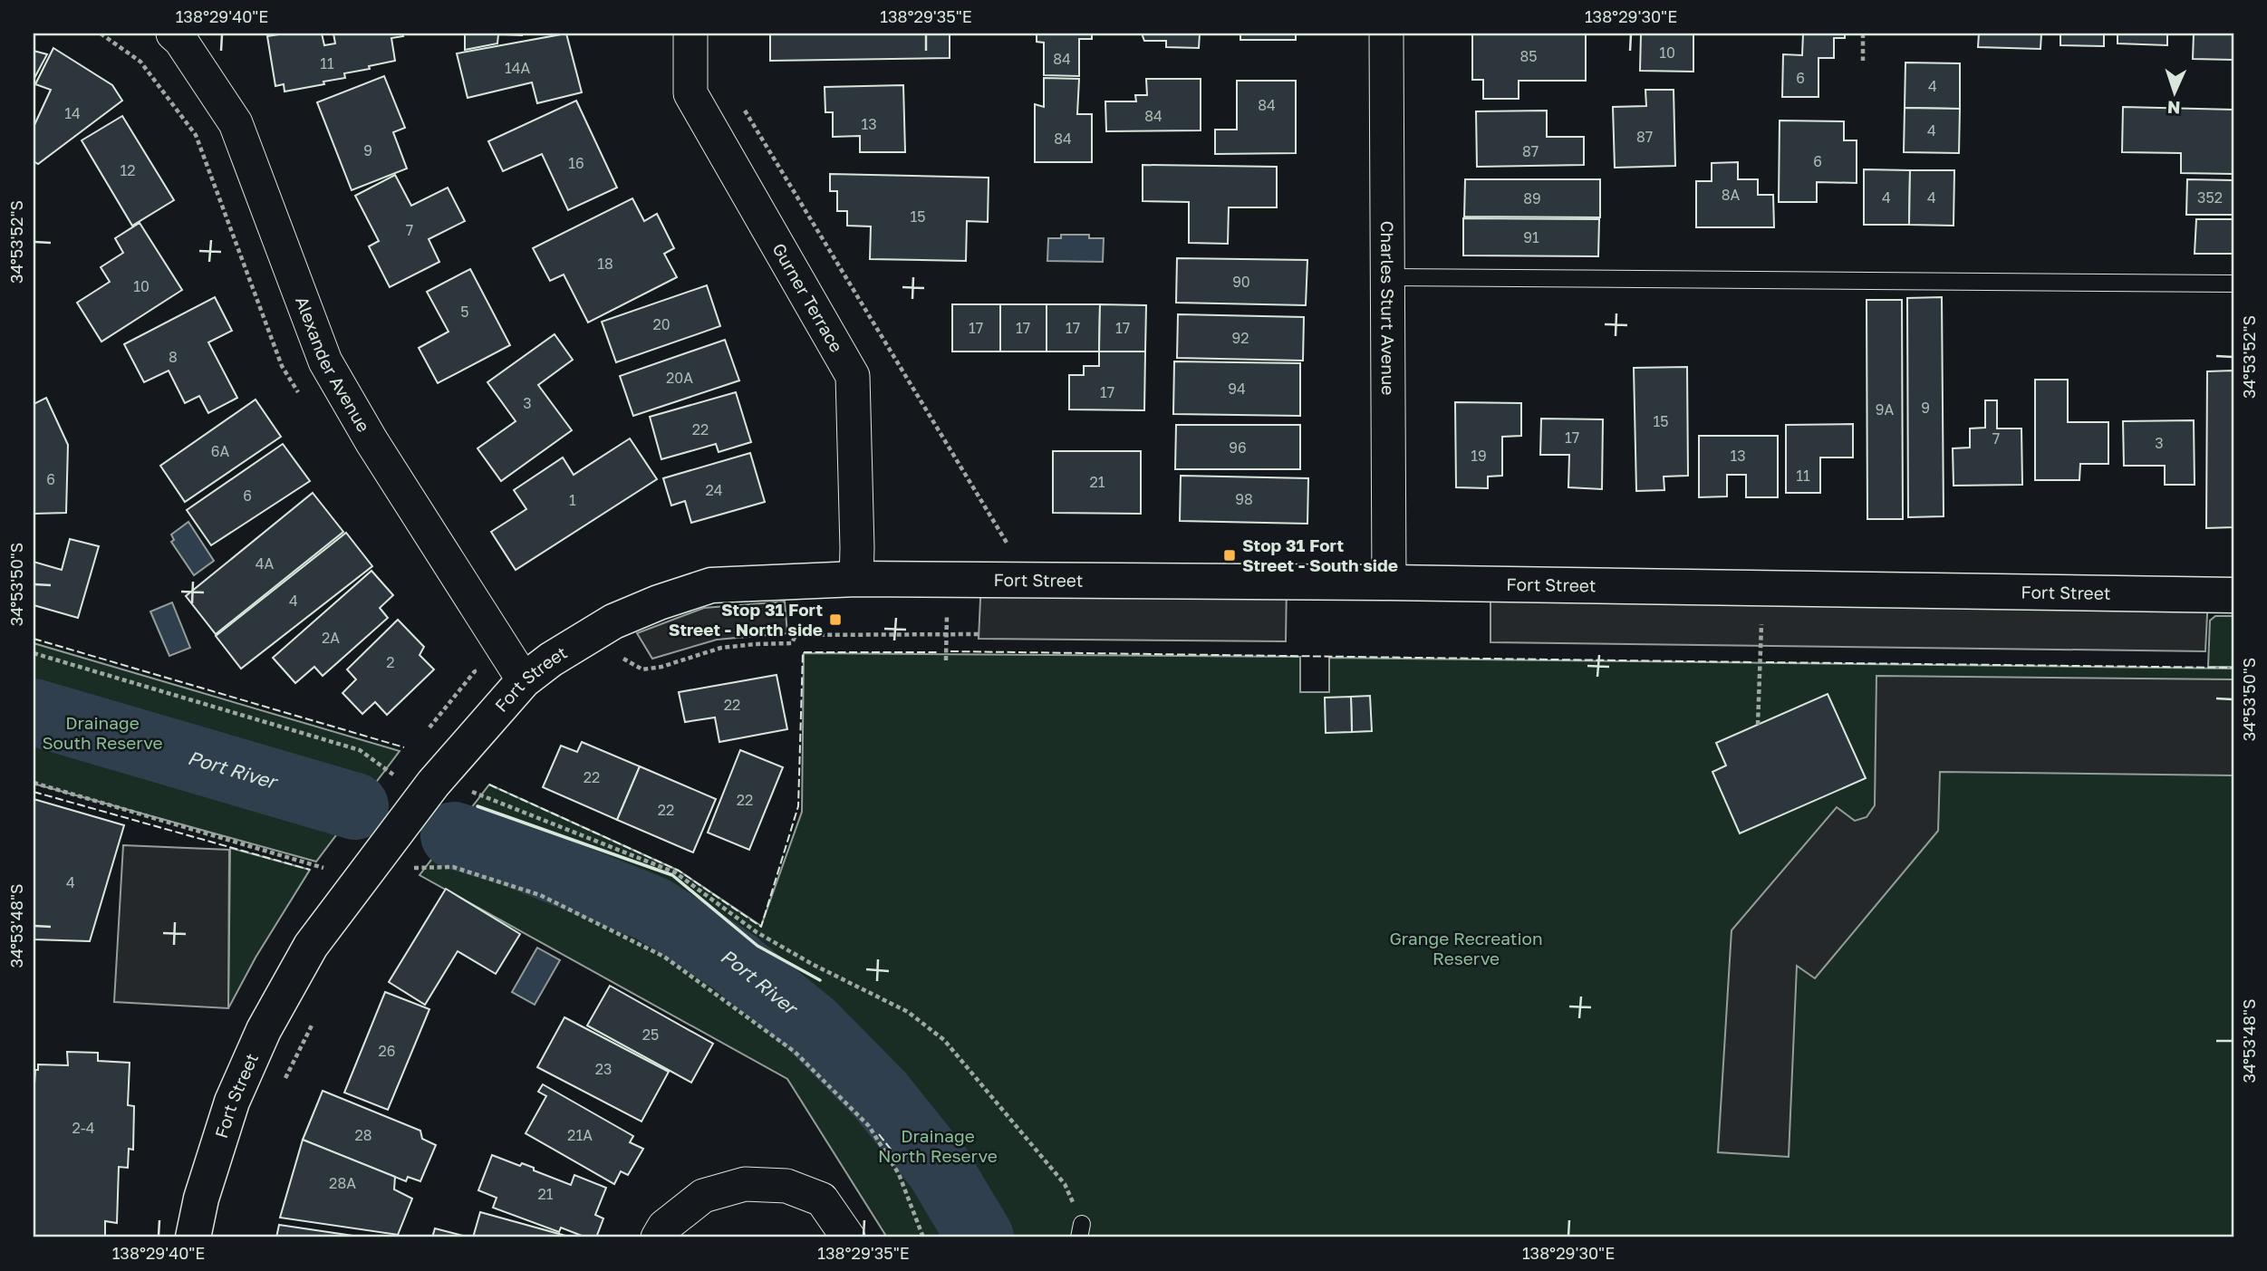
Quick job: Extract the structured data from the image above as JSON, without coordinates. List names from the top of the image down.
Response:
{
  "streets": {
    "street": [
      "Gurner Terrace",
      "Charles Sturt Avenue",
      "Alexander Avenue",
      "Fort Street"
    ]
  },
  "crossings": [
    ["Gurner Terrace", "Fort Street"],
    ["Charles Sturt Avenue", "Fort Street"],
    ["Alexander Avenue", "Fort Street"]
  ],
  "water": ["Port River"],
  "parks": ["Drainage South Reserve", "Grange Recreation Reserve", "Drainage North Reserve"],
  "places": {
    "transit": ["Stop 31 Fort Street - South side", "Stop 31 Fort Street - North side"]
  },
  "house_numbers": [
    "10",
    "85",
    "84",
    "11",
    "14A",
    "6",
    "4",
    "84",
    "14",
    "84",
    "13",
    "4",
    "87",
    "84",
    "9",
    "87",
    "6",
    "16",
    "12",
    "8A",
    "4",
    "4",
    "352",
    "89",
    "15",
    "7",
    "91",
    "18",
    "90",
    "10",
    "5",
    "20",
    "17",
    "17",
    "17",
    "17",
    "92",
    "8",
    "20A",
    "94",
    "17",
    "3",
    "9",
    "9A",
    "15",
    "22",
    "17",
    "7",
    "3",
    "96",
    "6A",
    "19",
    "13",
    "11",
    "6",
    "21",
    "24",
    "6",
    "98",
    "1",
    "4A",
    "4",
    "2A",
    "2",
    "22",
    "22",
    "22",
    "22",
    "4",
    "25",
    "26",
    "23",
    "2-4",
    "28",
    "21A",
    "28A",
    "21"
  ],
  "north": "bottom",
  "coordinates": [
    "138°29'40\"E",
    "138°29'35\"E",
    "138°29'30\"E",
    "34°53'52\"S",
    "34°53'50\"S",
    "34°53'48\"S"
  ]
}
